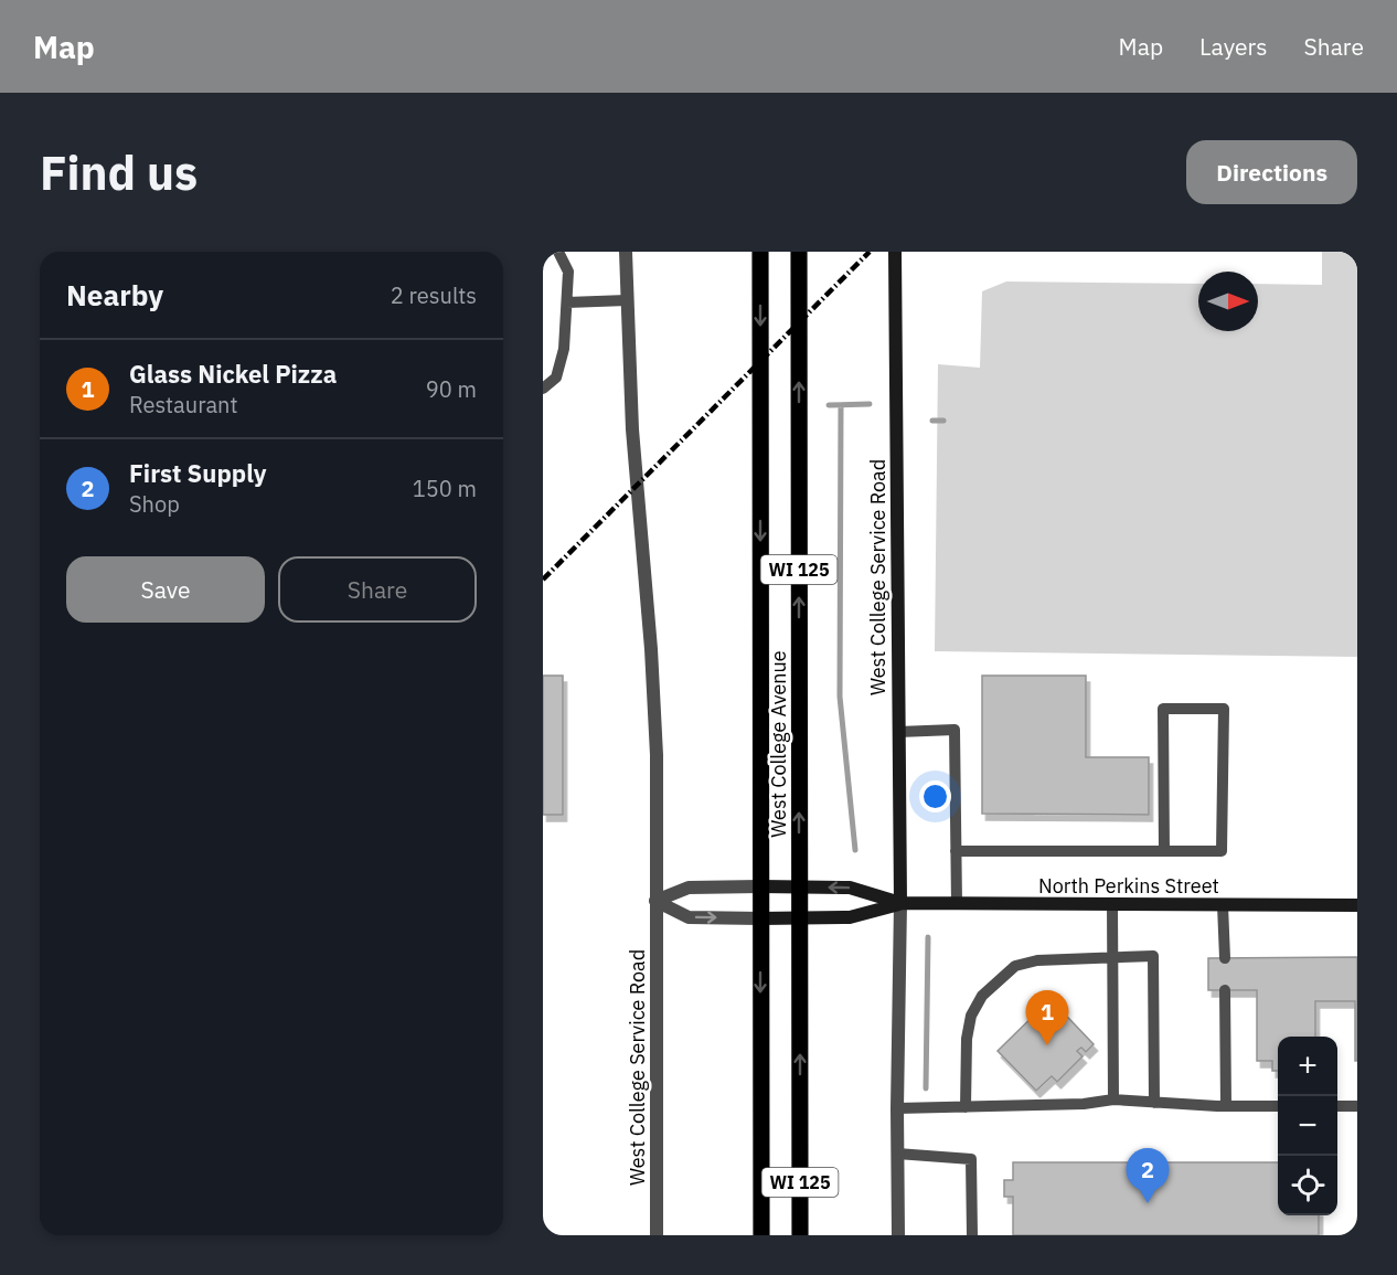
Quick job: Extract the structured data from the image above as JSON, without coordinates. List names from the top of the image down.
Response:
{
  "streets": {
    "main road": ["WI 125", "West College Avenue"],
    "street": ["West College Service Road", "North Perkins Street"]
  },
  "crossings": [
    ["West College Service Road", "North Perkins Street"]
  ],
  "north": "right",
  "page": {
    "header": "Map",
    "nav": ["Map", "Layers", "Share"],
    "buttons": [
      "Directions",
      ["Save", "Share"]
    ],
    "title": "Find us",
    "heading": ["Nearby", "2 results"],
    "list": [
      {
        "mark": "1",
        "name": "Glass Nickel Pizza",
        "note": "Restaurant",
        "value": "90 m"
      },
      {
        "mark": "2",
        "name": "First Supply",
        "note": "Shop",
        "value": "150 m"
      }
    ],
    "pins": ["1", "2"],
    "map_buttons": ["+", "−"]
  }
}
